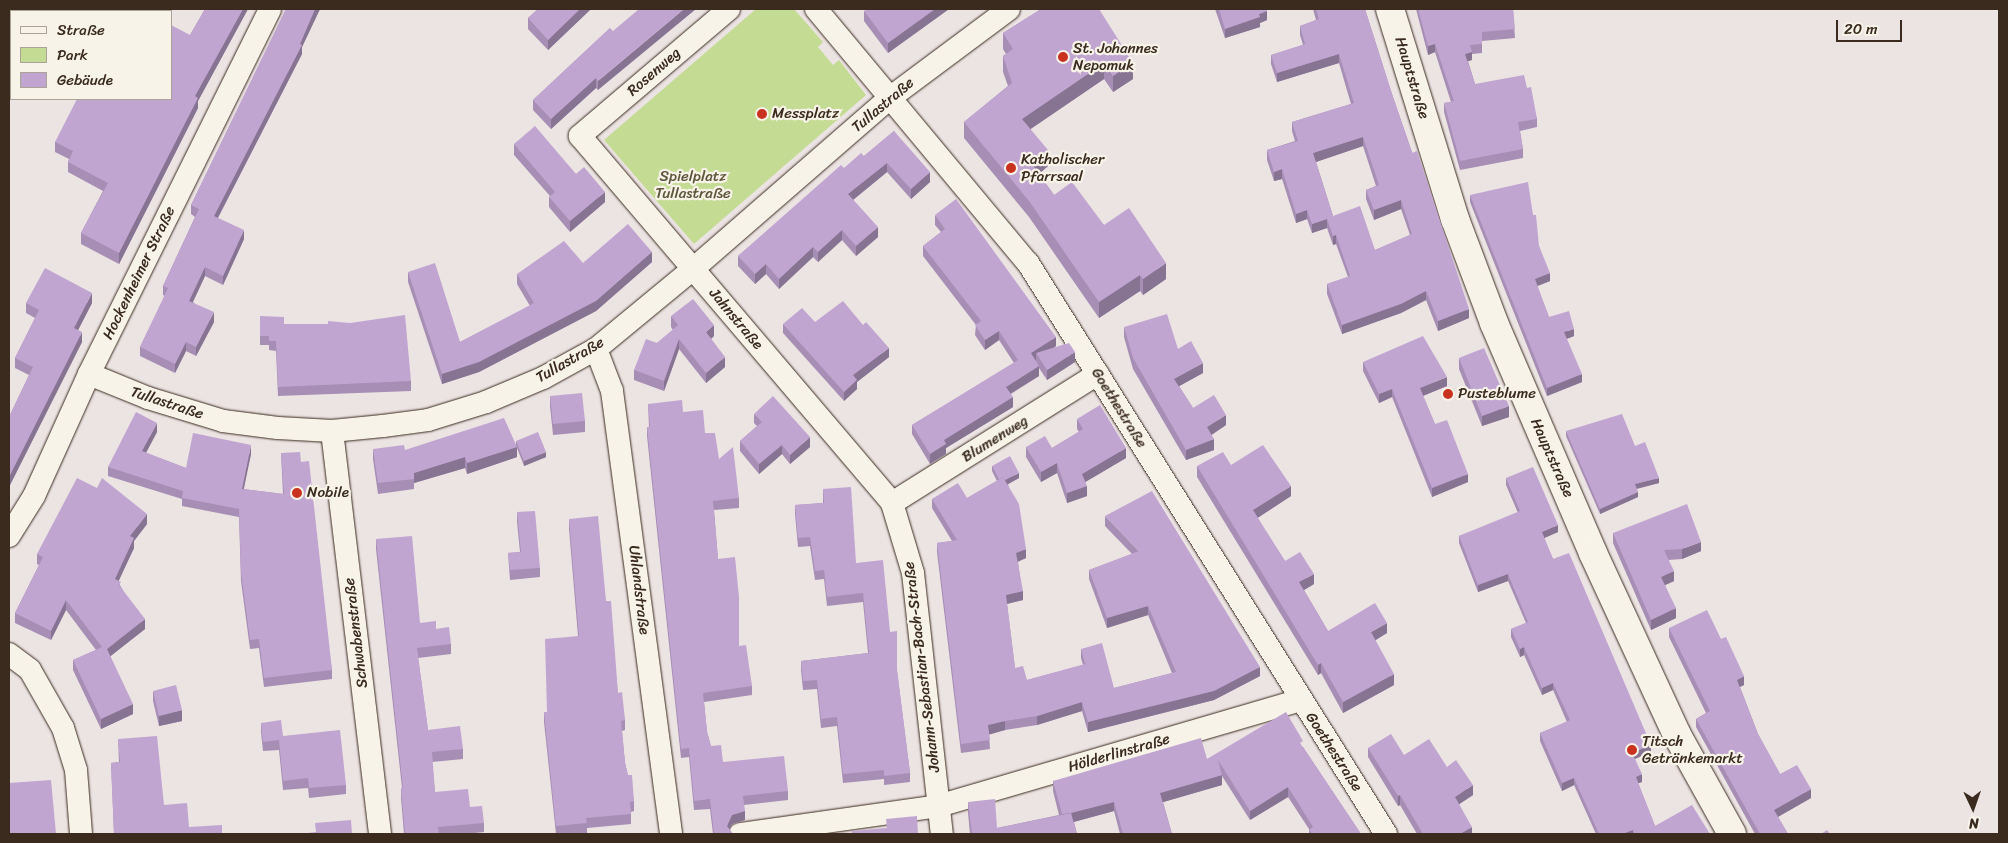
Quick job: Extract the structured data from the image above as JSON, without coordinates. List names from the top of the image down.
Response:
{
  "streets": {
    "street": [
      "Rosenweg",
      "Hauptstraße",
      "Tullastraße",
      "Hockenheimer Straße",
      "Jahnstraße",
      "Goethestraße",
      "Blumenweg",
      "Uhlandstraße",
      "Schwabenstraße",
      "Johann-Sebastian-Bach-Straße",
      "Hölderlinstraße"
    ]
  },
  "crossings": [
    ["Rosenweg", "Jahnstraße"],
    ["Tullastraße", "Hockenheimer Straße"],
    ["Tullastraße", "Jahnstraße"],
    ["Tullastraße", "Goethestraße"],
    ["Tullastraße", "Uhlandstraße"],
    ["Tullastraße", "Schwabenstraße"],
    ["Jahnstraße", "Blumenweg"],
    ["Jahnstraße", "Johann-Sebastian-Bach-Straße"],
    ["Goethestraße", "Blumenweg"],
    ["Goethestraße", "Hölderlinstraße"],
    ["Blumenweg", "Johann-Sebastian-Bach-Straße"],
    ["Johann-Sebastian-Bach-Straße", "Hölderlinstraße"]
  ],
  "parks": ["Spielplatz Tullastraße"],
  "places": [
    "St. Johannes Nepomuk",
    "Messplatz",
    "Katholischer Pfarrsaal",
    "Pusteblume",
    "Nobile",
    "Titsch Getränkemarkt"
  ],
  "legend": ["Straße", "Park", "Gebäude"],
  "scale_bar": "20 m",
  "north": "bottom"
}
